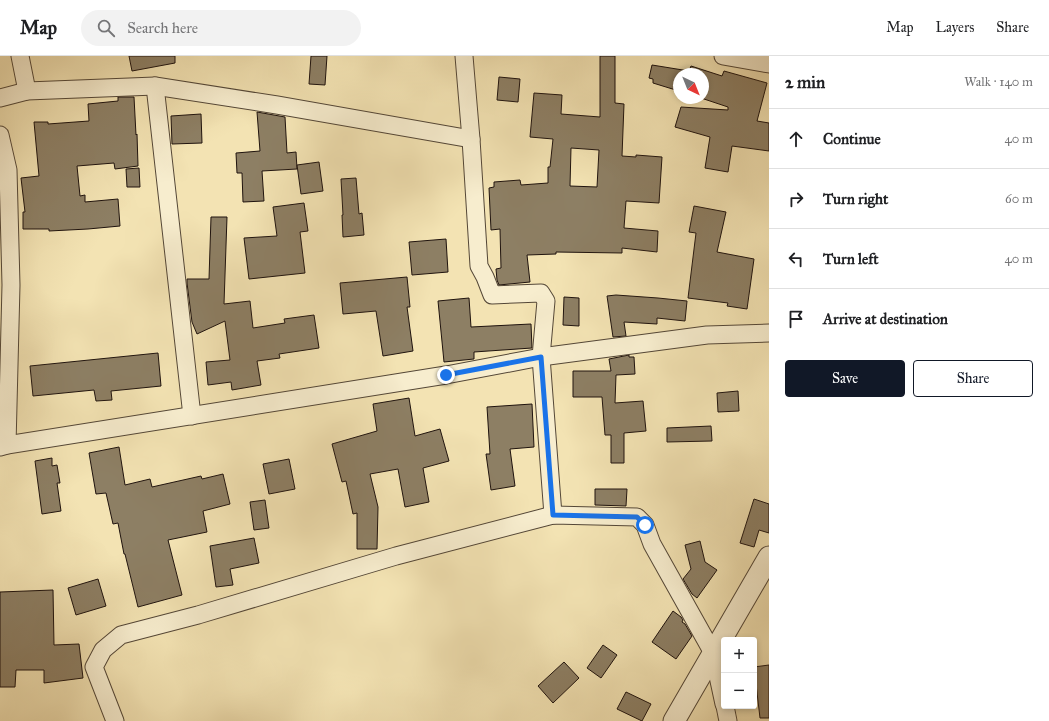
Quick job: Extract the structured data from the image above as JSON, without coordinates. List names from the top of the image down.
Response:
{
  "north": "bottom right",
  "page": {
    "header": "Map",
    "search": "Search here",
    "nav": ["Map", "Layers", "Share"],
    "heading": ["2 min", "Walk · 140 m"],
    "list": [
      ["Continue", "40 m"],
      ["Turn right", "60 m"],
      ["Turn left", "40 m"],
      "Arrive at destination"
    ],
    "buttons": ["Save", "Share"],
    "map_buttons": ["+", "−"]
  }
}
